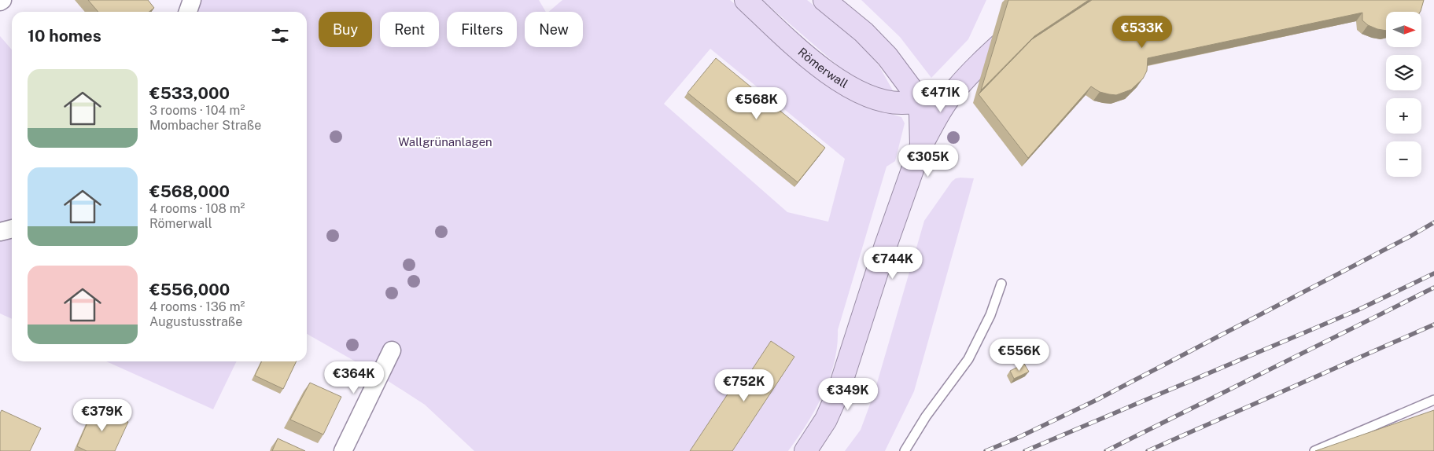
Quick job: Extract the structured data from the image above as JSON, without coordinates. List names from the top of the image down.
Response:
{
  "streets": {
    "main road": ["Römerwall"]
  },
  "parks": ["Wallgrünanlagen"],
  "north": "right",
  "page": {
    "map_buttons": ["+", "−"],
    "chip": [
      "Buy",
      "Rent",
      "Filters",
      "New"
    ],
    "heading": "10 homes",
    "price": [
      "€533K",
      "€471K",
      "€568K",
      "€305K",
      "€744K",
      "€556K",
      "€364K",
      "€752K",
      "€349K",
      "€379K"
    ],
    "list": [
      {
        "name": "€533,000",
        "note": "3 rooms · 104 m² · Mombacher Straße"
      },
      {
        "name": "€568,000",
        "note": "4 rooms · 108 m² · Römerwall"
      },
      {
        "name": "€556,000",
        "note": "4 rooms · 136 m² · Augustusstraße"
      }
    ]
  }
}
